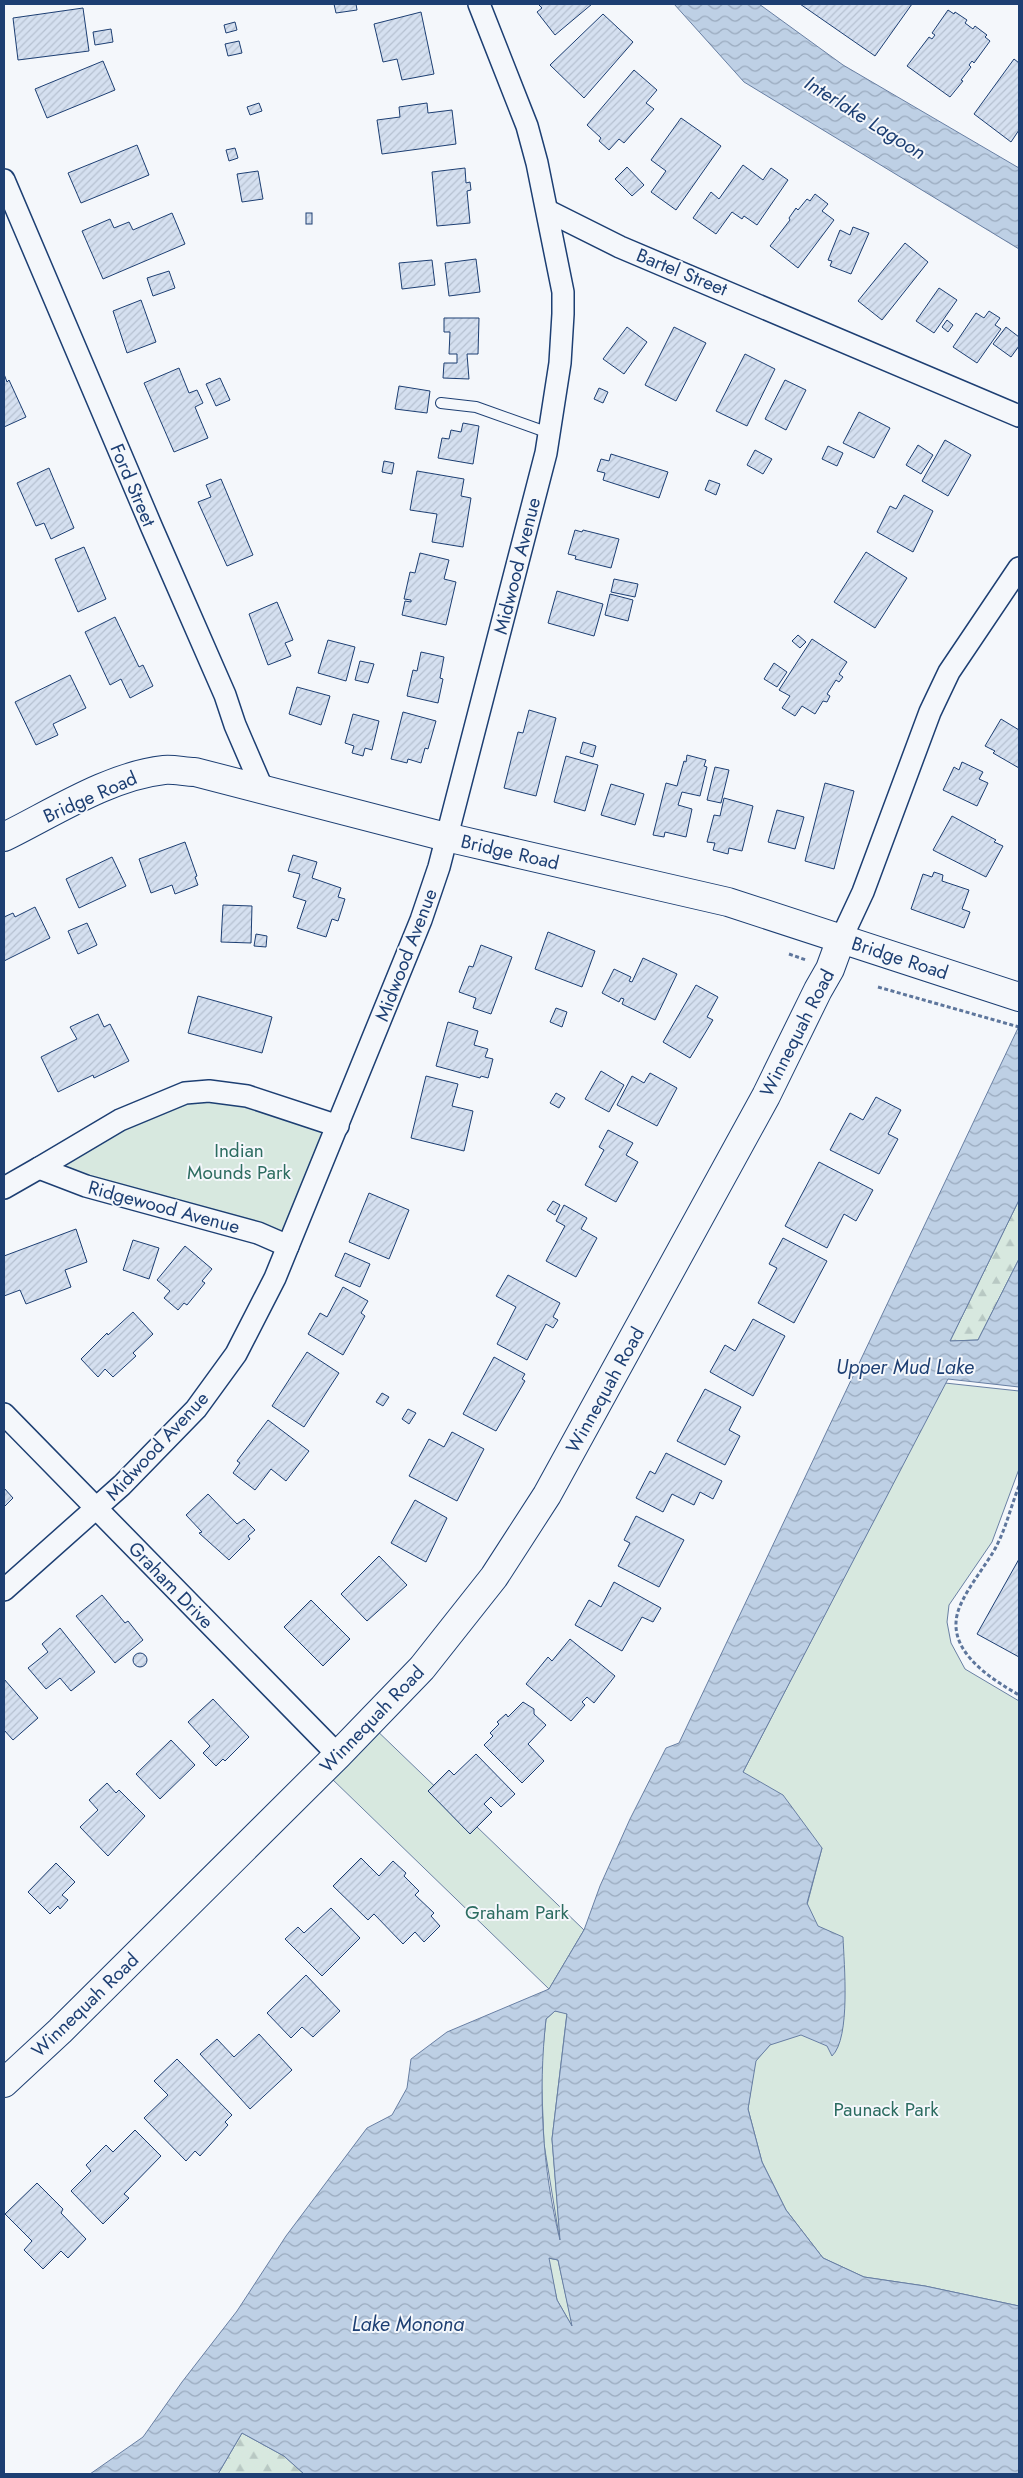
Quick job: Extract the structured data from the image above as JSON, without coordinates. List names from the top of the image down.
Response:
{
  "streets": {
    "street": [
      "Bartel Street",
      "Ford Street",
      "Midwood Avenue",
      "Bridge Road",
      "Winnequah Road",
      "Ridgewood Avenue",
      "Graham Drive"
    ]
  },
  "crossings": [
    ["Bartel Street", "Midwood Avenue"],
    ["Ford Street", "Bridge Road"],
    ["Midwood Avenue", "Bridge Road"],
    ["Midwood Avenue", "Ridgewood Avenue"],
    ["Midwood Avenue", "Graham Drive"],
    ["Bridge Road", "Winnequah Road"],
    ["Winnequah Road", "Graham Drive"]
  ],
  "water": ["Interlake Lagoon", "Upper Mud Lake", "Lake Monona"],
  "parks": ["Indian Mounds Park", "Graham Park", "Paunack Park"]
}
